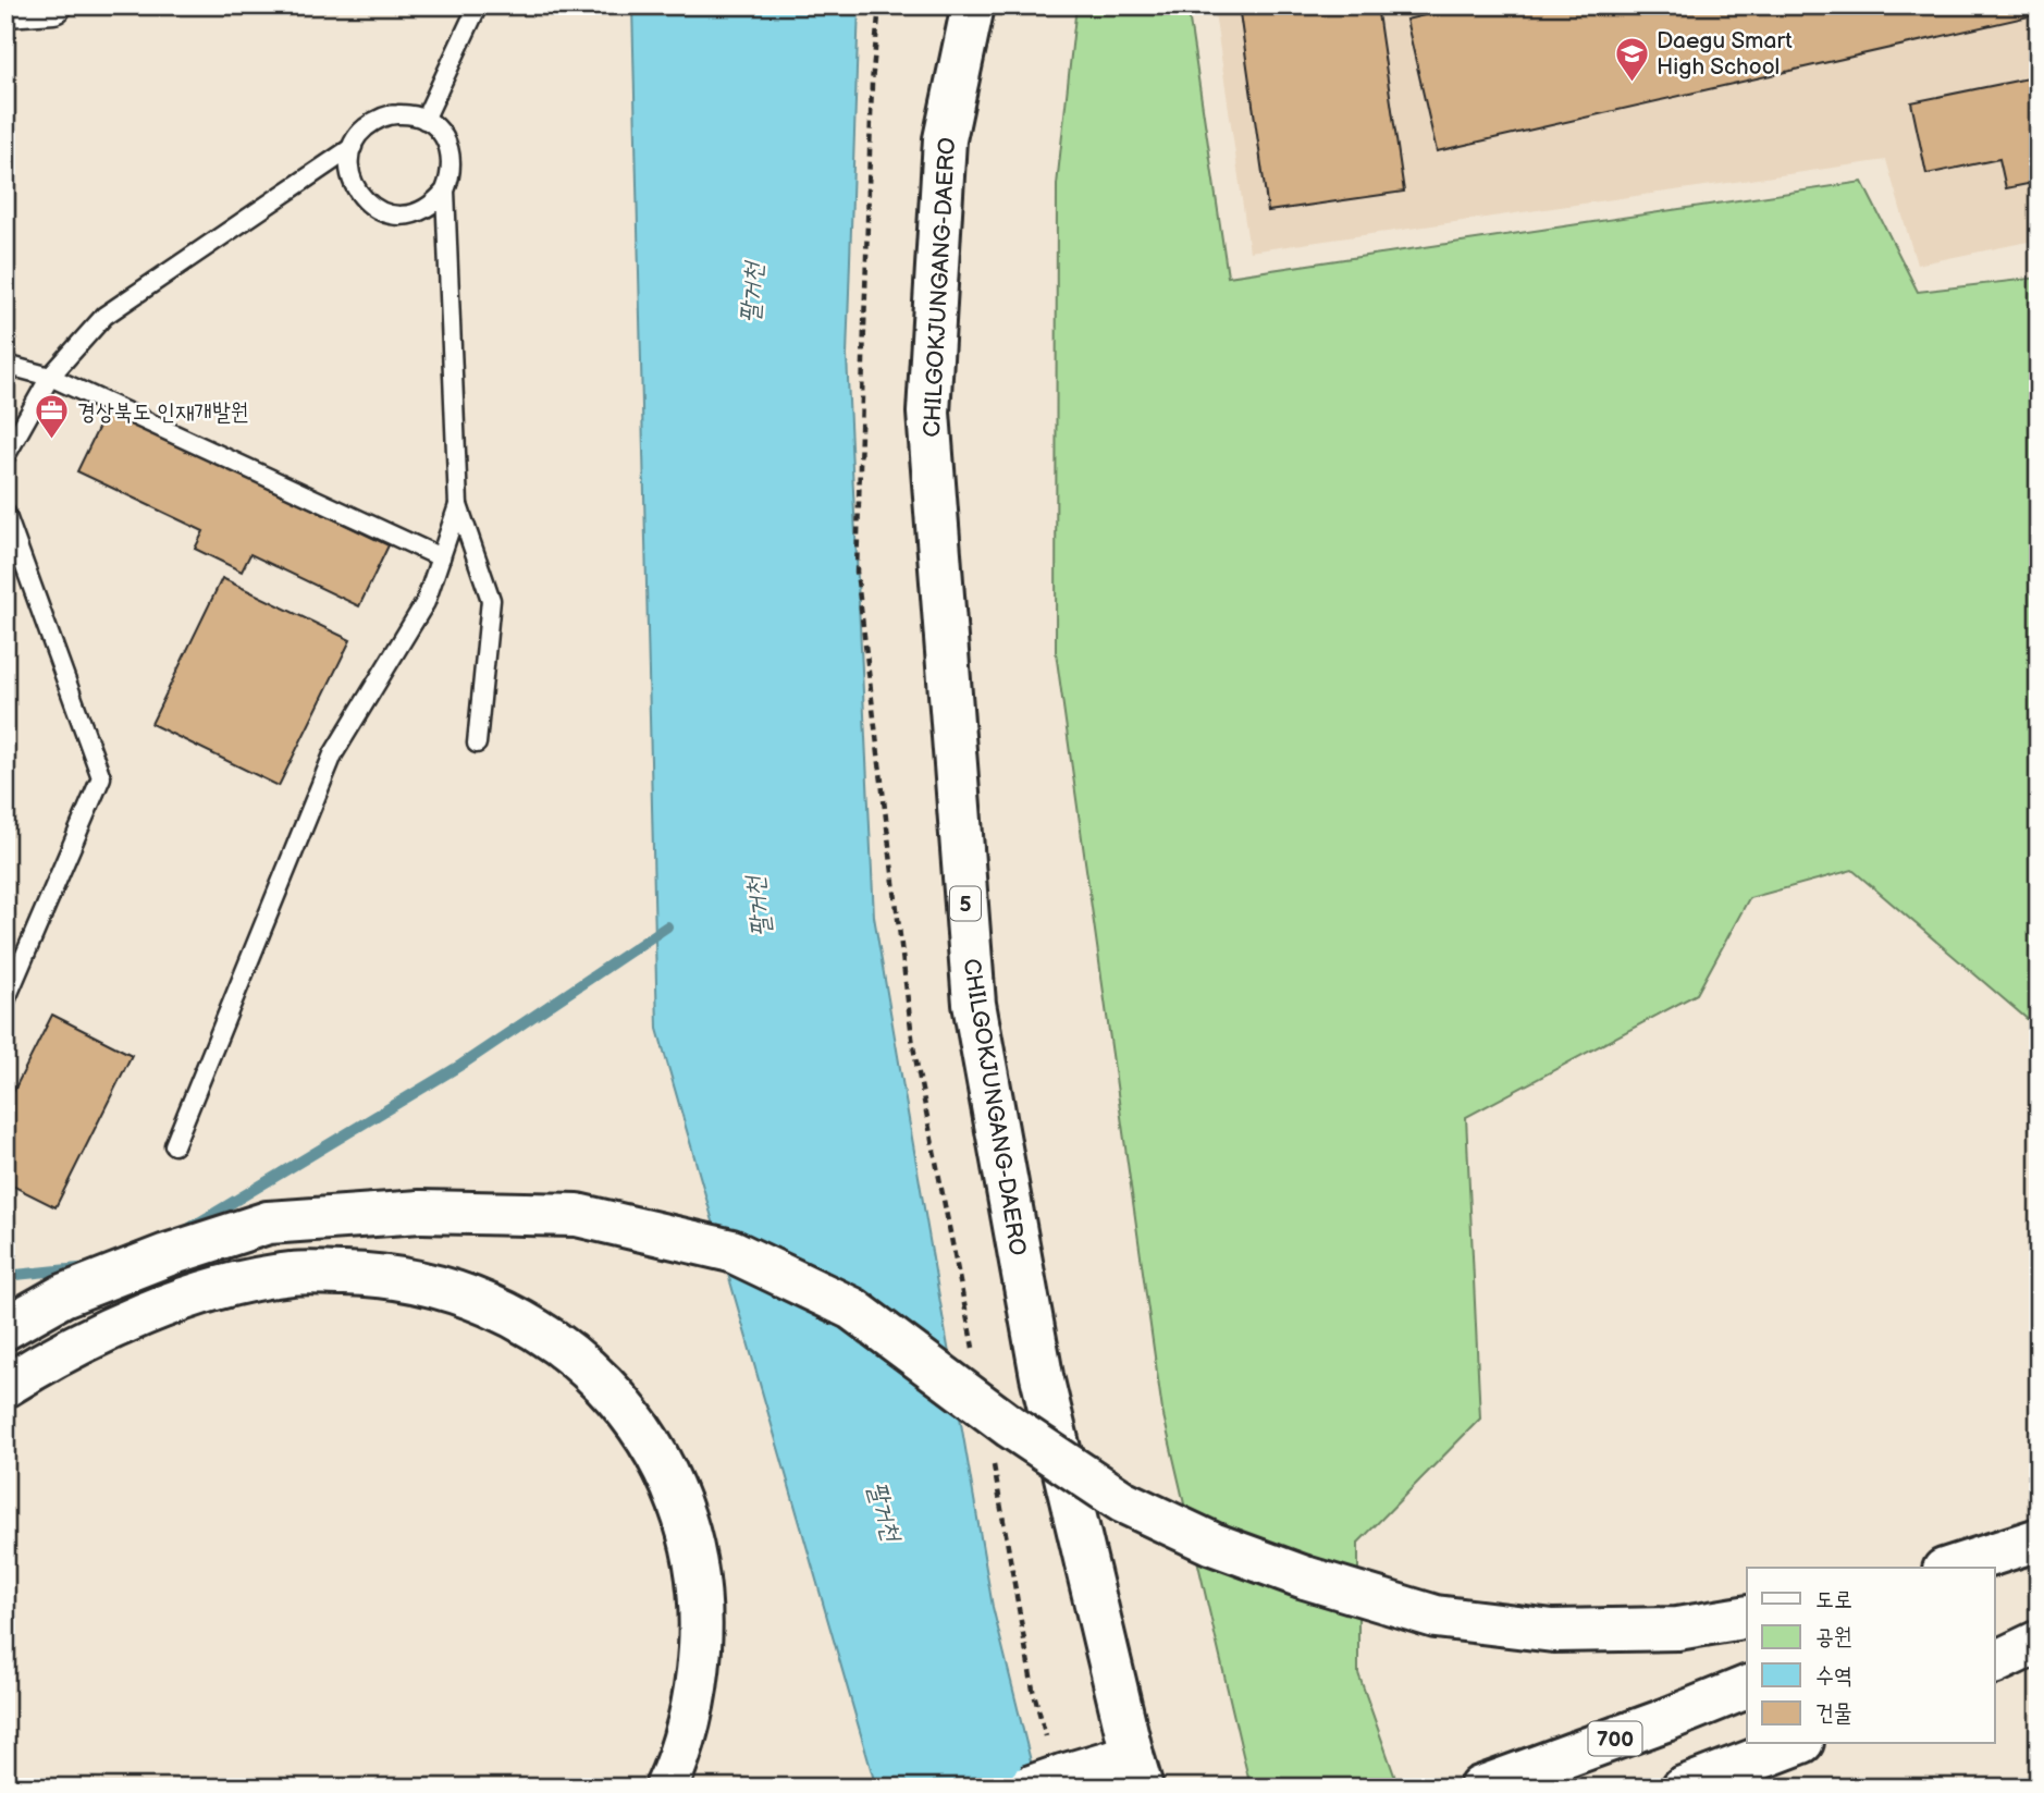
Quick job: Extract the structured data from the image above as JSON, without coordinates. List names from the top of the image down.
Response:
{
  "streets": {
    "main road": ["CHILGOKJUNGANG-DAERO", "5", "700"]
  },
  "water": ["팔거천"],
  "places": {
    "school or university": ["Daegu Smart High School"],
    "office": ["경상북도 인재개발원"]
  },
  "legend": [
    "도로",
    "공원",
    "수역",
    "건물"
  ]
}
